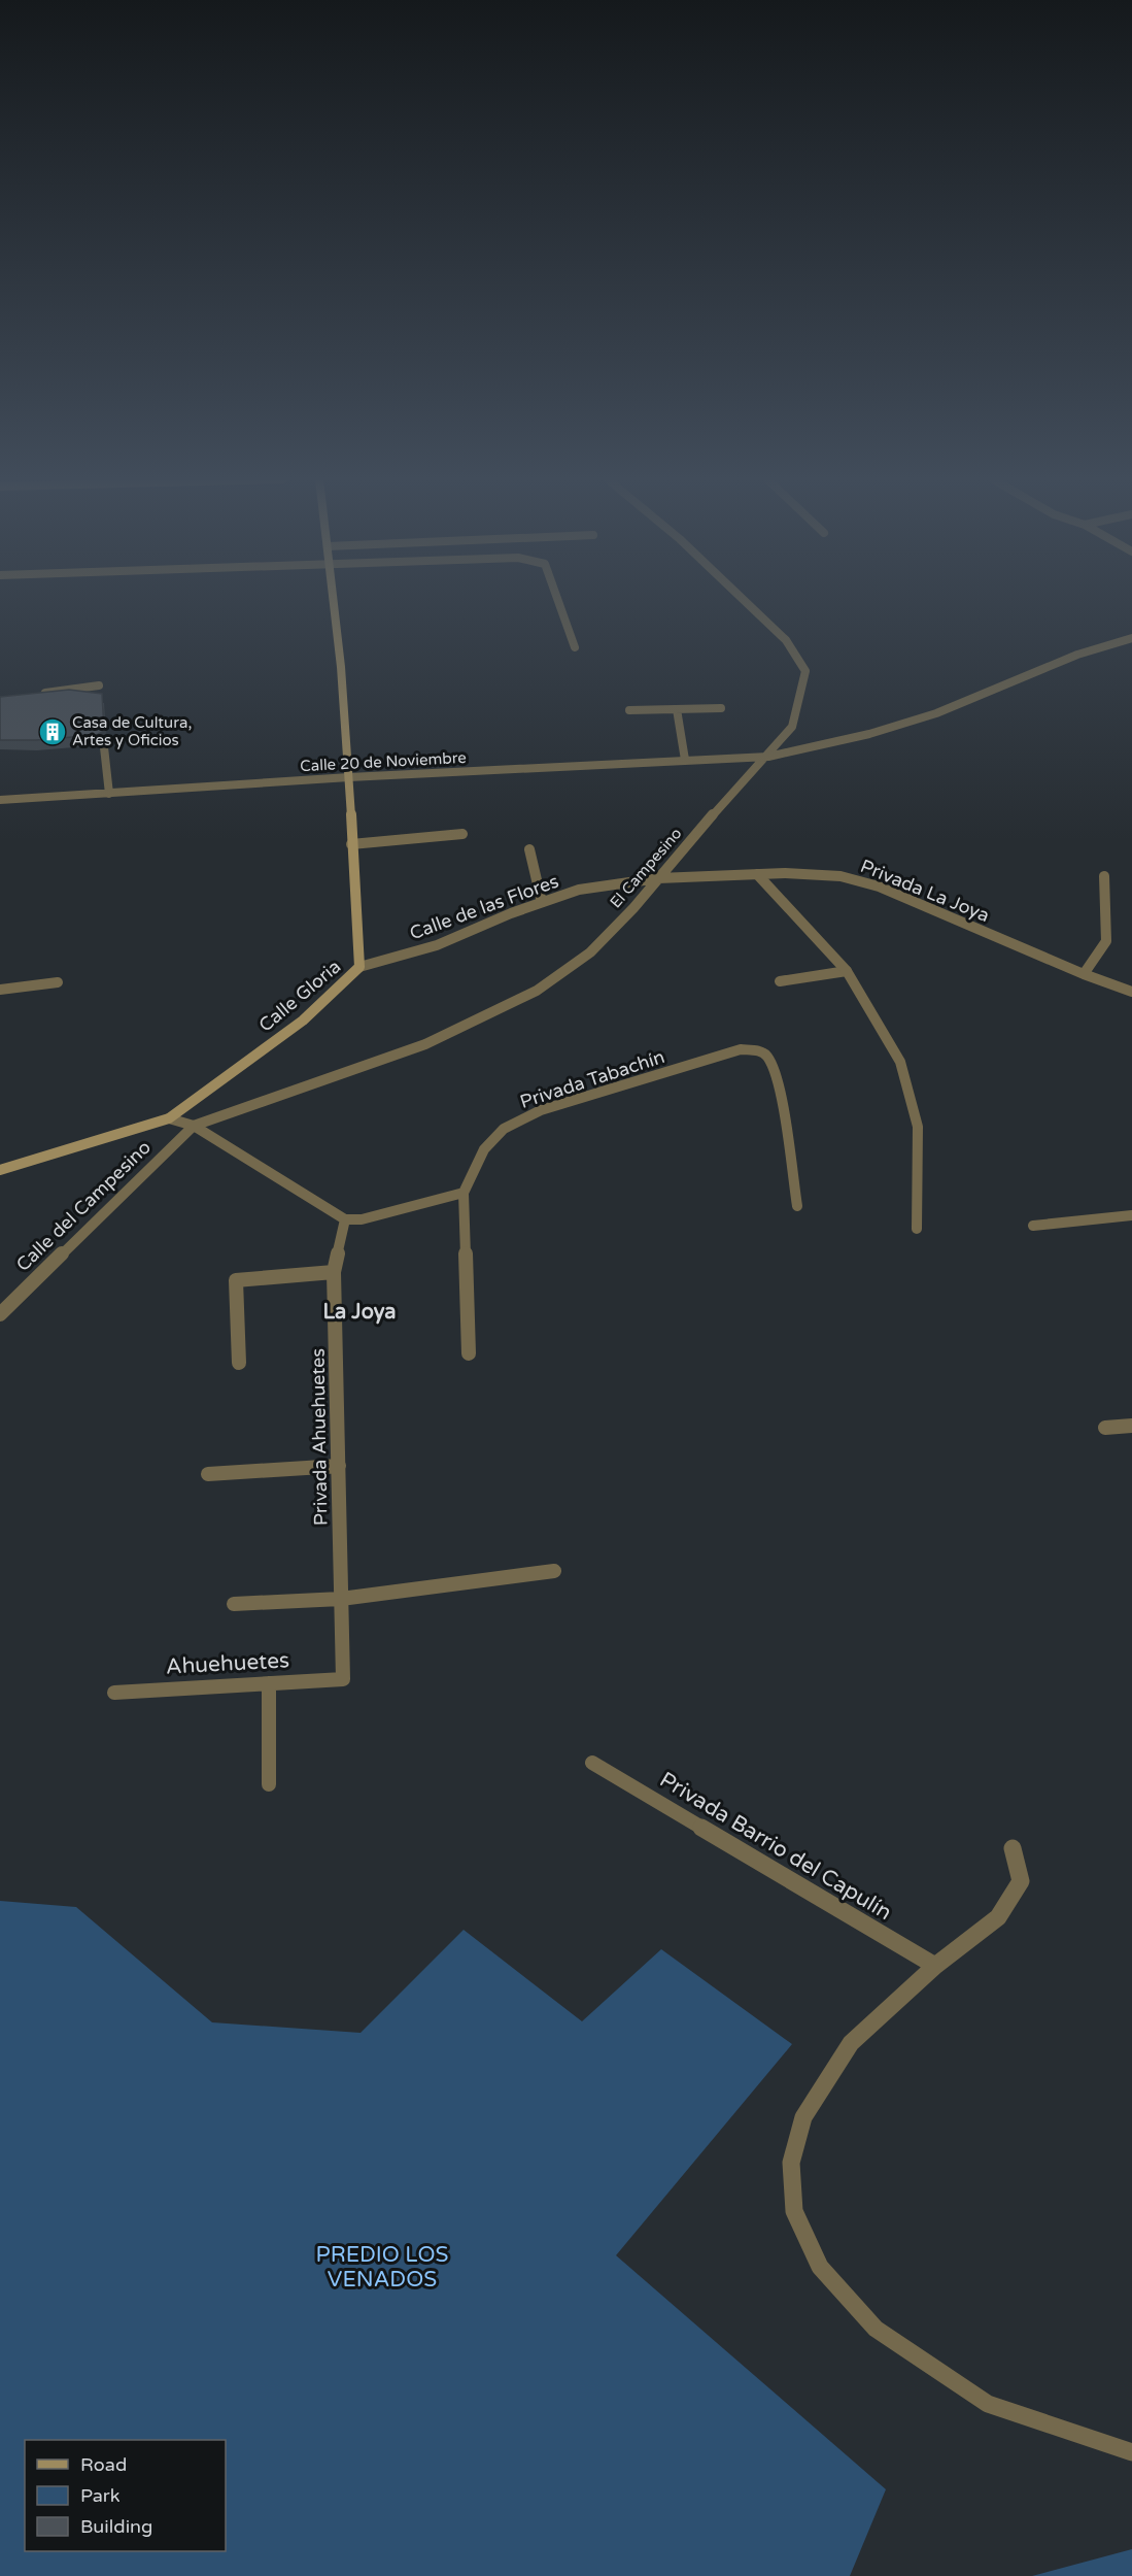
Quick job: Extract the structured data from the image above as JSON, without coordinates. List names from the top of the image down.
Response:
{
  "streets": {
    "main road": ["Calle Gloria"],
    "street": [
      "Calle 20 de Noviembre",
      "El Campesino",
      "Privada La Joya",
      "Calle de las Flores",
      "Privada Tabachín",
      "Calle del Campesino",
      "Privada Ahuehuetes",
      "Ahuehuetes",
      "Privada Barrio del Capulín"
    ]
  },
  "crossings": [
    ["Calle 20 de Noviembre", "El Campesino"],
    ["Calle 20 de Noviembre", "Calle Gloria"],
    ["El Campesino", "Privada La Joya"],
    ["El Campesino", "Calle de las Flores"],
    ["El Campesino", "Calle del Campesino"],
    ["Privada La Joya", "Calle de las Flores"],
    ["Calle de las Flores", "Calle Gloria"],
    ["Privada Ahuehuetes", "Ahuehuetes"]
  ],
  "districts": ["La Joya"],
  "parks": ["PREDIO LOS VENADOS"],
  "places": {
    "building": ["Casa de Cultura, Artes y Oficios"]
  },
  "legend": ["Road", "Park", "Building"]
}
